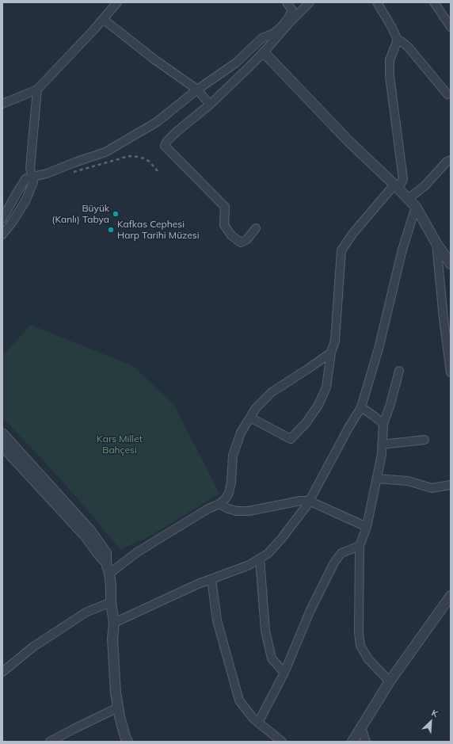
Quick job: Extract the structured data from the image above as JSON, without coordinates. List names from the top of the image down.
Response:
{
  "parks": ["Kars Millet Bahçesi"],
  "places": ["Büyük (Kanlı) Tabya", "Kafkas Cephesi Harp Tarihi Müzesi"],
  "north": "top right"
}
